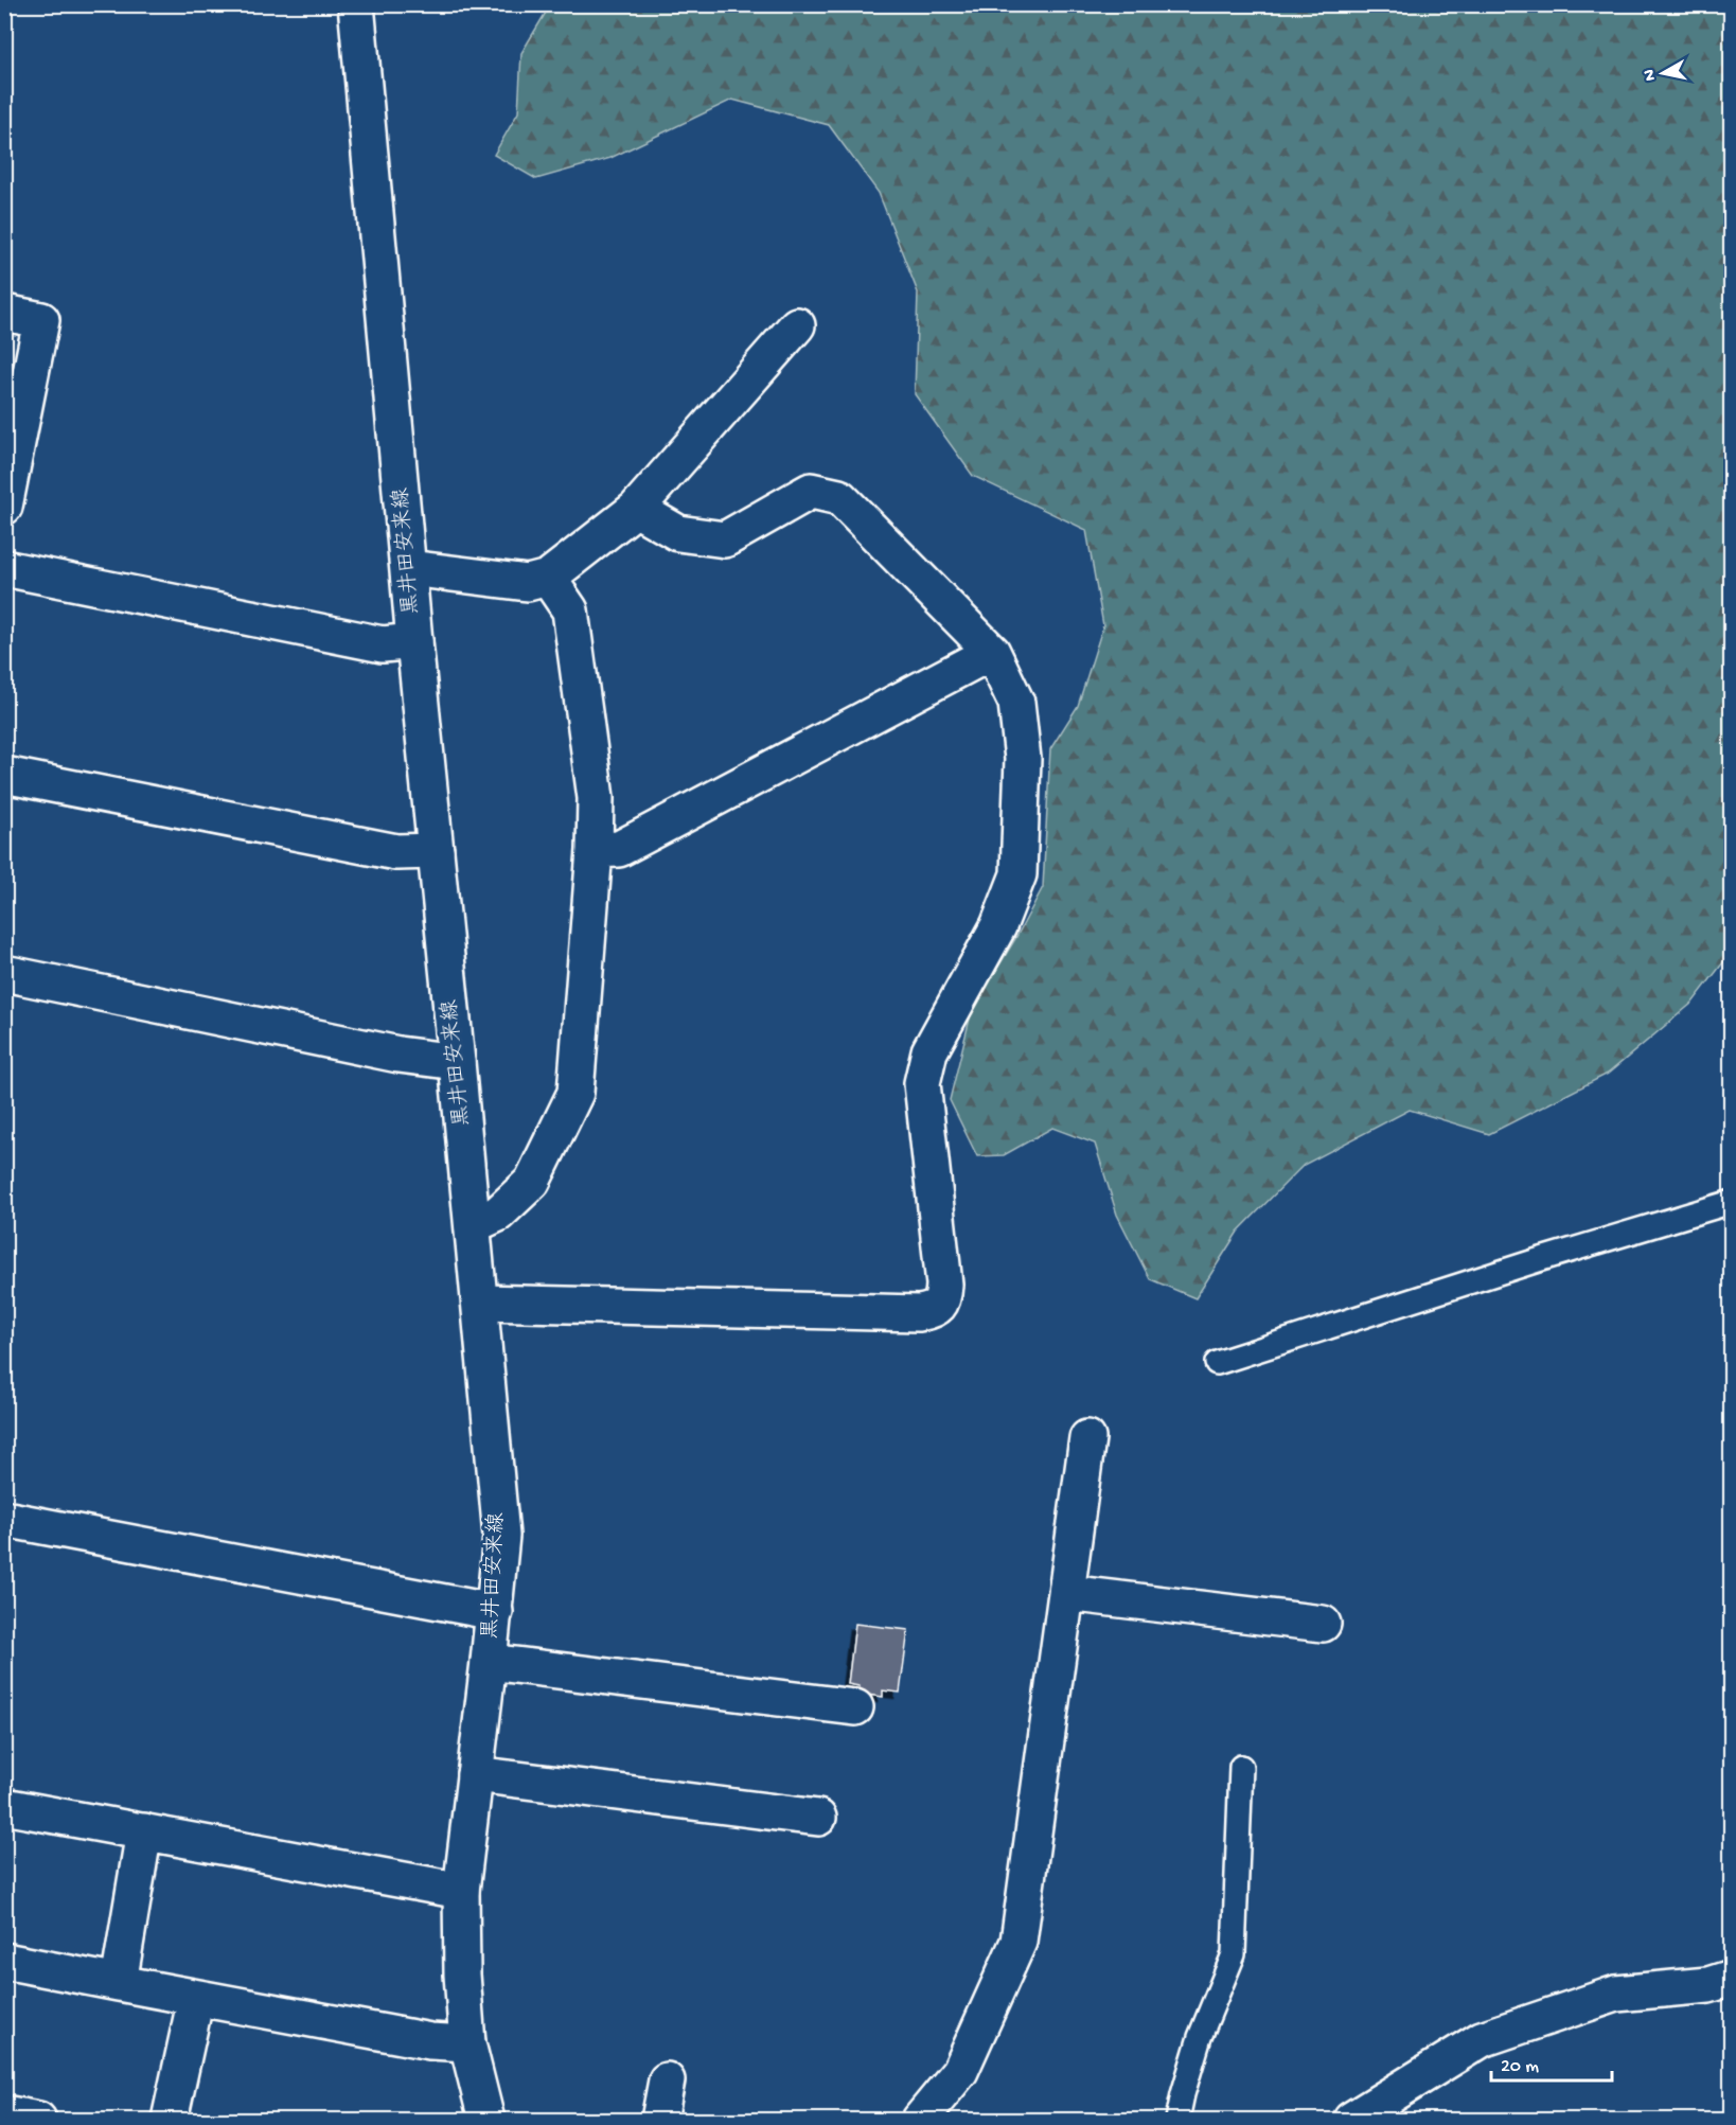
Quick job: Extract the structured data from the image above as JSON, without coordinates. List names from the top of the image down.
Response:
{
  "streets": {
    "street": ["黒井田安来線"]
  },
  "scale_bar": "20 m",
  "north": "left"
}
